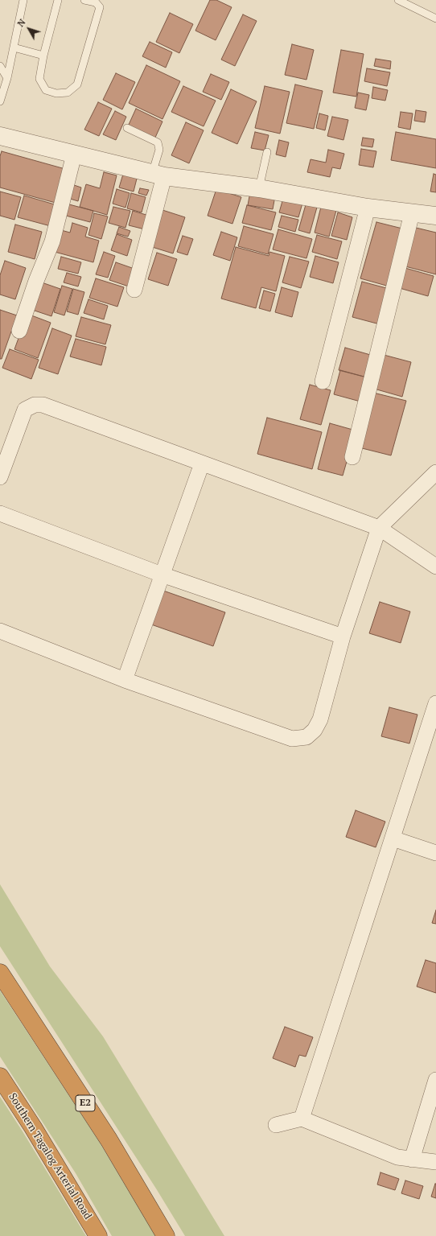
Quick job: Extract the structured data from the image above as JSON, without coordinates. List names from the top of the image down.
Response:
{
  "streets": {
    "highway": ["E2", "Southern Tagalog Arterial Road"]
  },
  "north": "top left"
}
